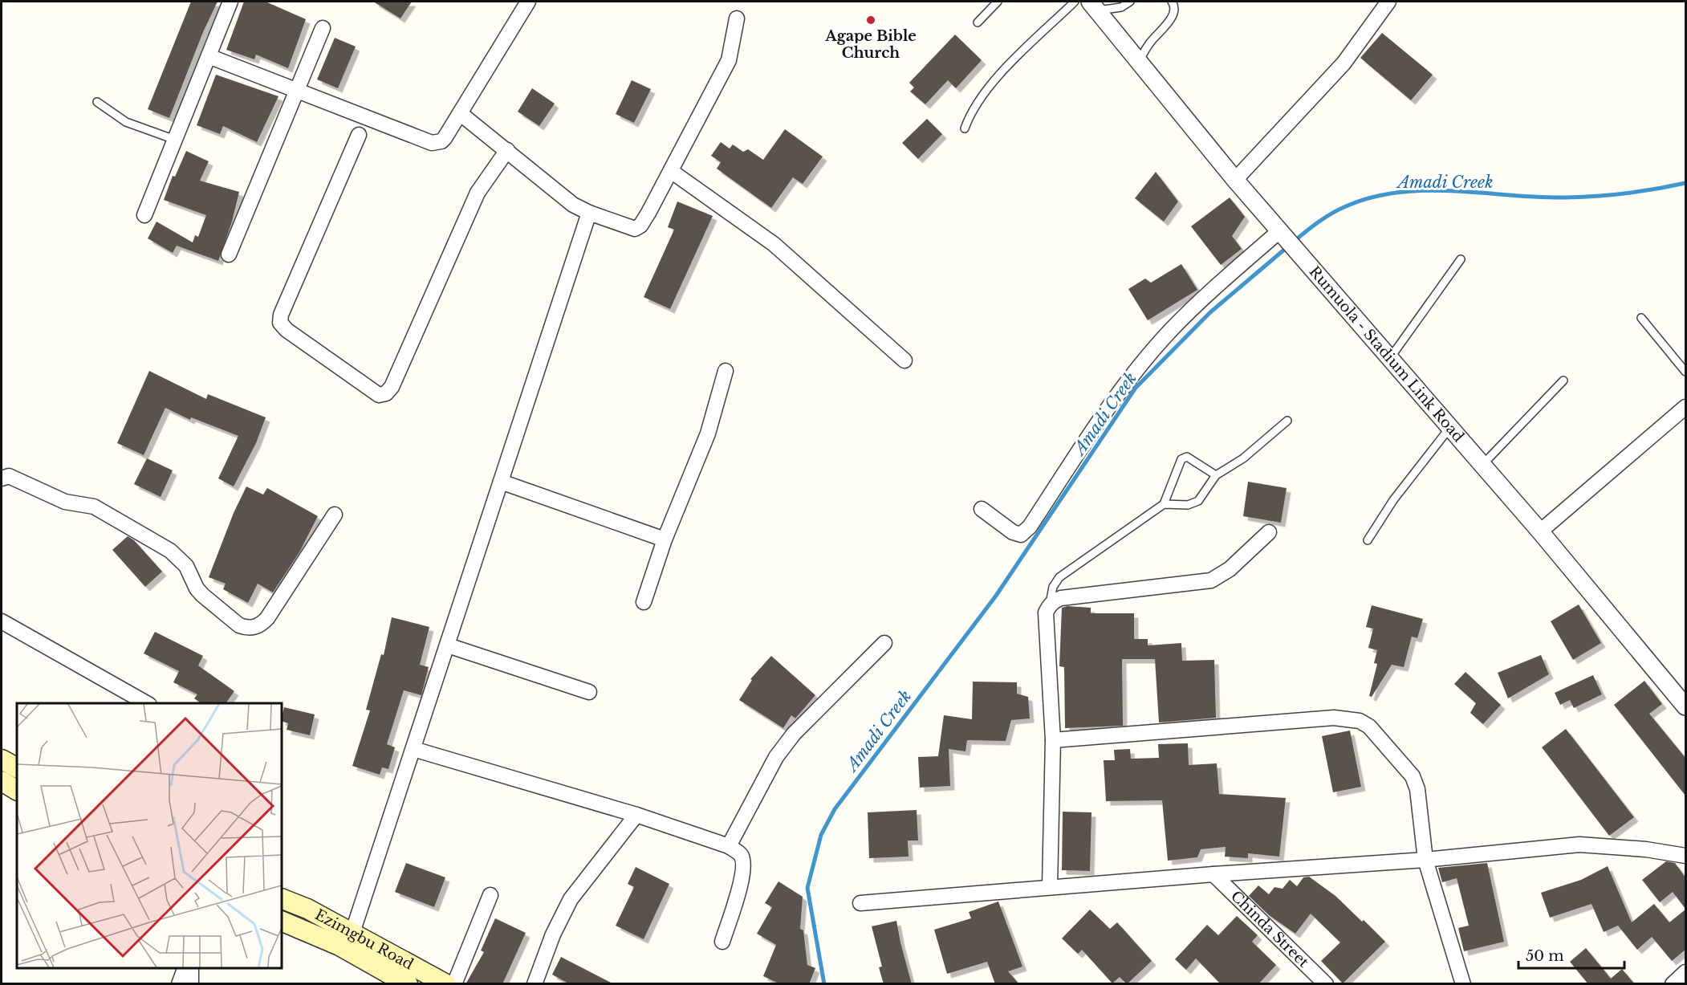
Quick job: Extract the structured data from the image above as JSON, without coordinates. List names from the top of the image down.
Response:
{
  "streets": {
    "main road": ["Ezimgbu Road"],
    "street": ["Rumuola - Stadium Link Road", "Chinda Street"]
  },
  "water": ["Amadi Creek"],
  "places": ["Agape Bible Church"],
  "scale_bar": "50 m"
}
